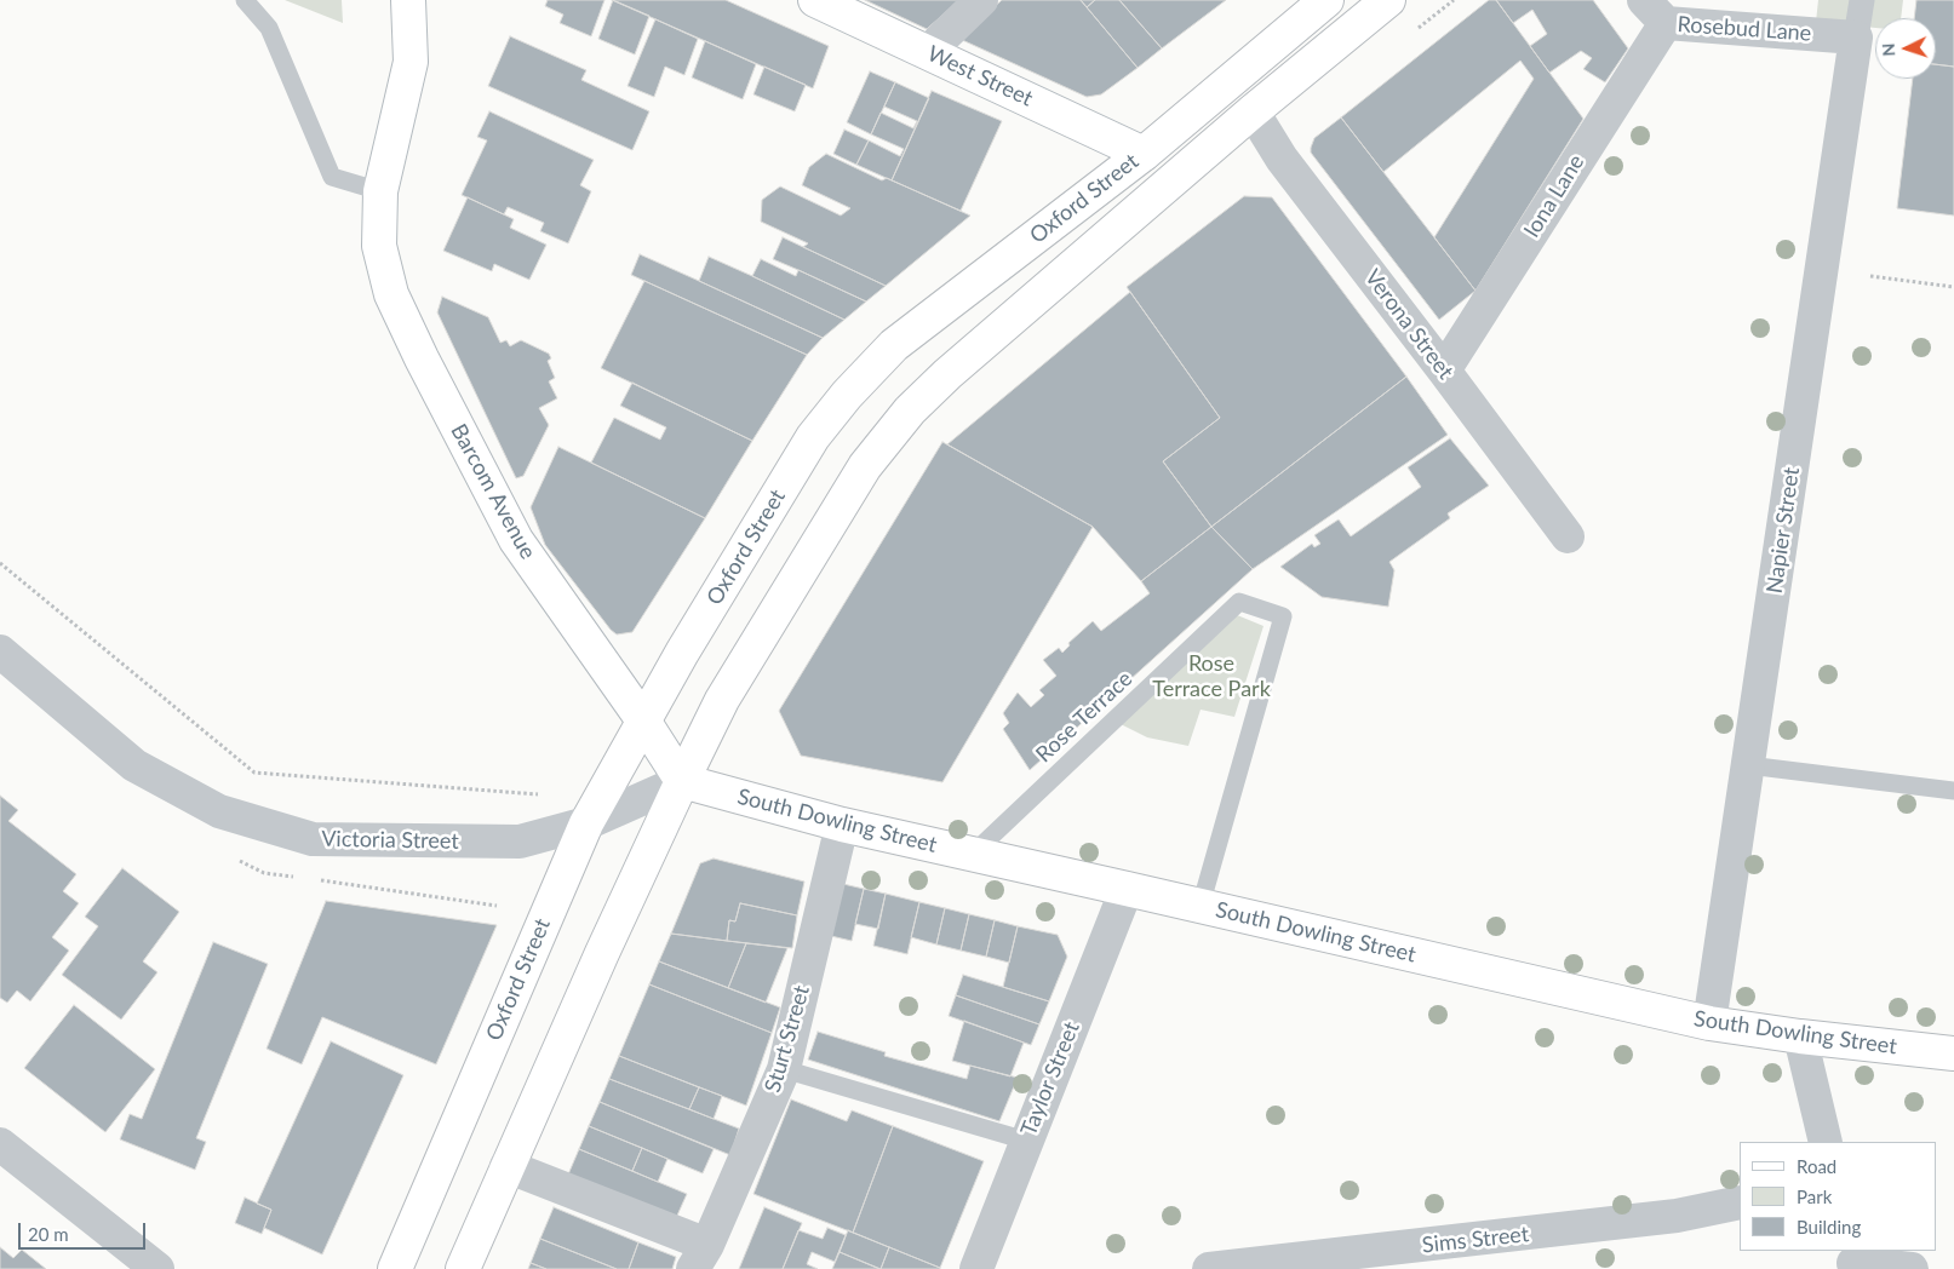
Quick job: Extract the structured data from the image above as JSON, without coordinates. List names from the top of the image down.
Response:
{
  "streets": {
    "main road": [
      "West Street",
      "Oxford Street",
      "Barcom Avenue",
      "South Dowling Street"
    ],
    "street": [
      "Rosebud Lane",
      "Iona Lane",
      "Verona Street",
      "Napier Street",
      "Victoria Street",
      "Sturt Street",
      "Taylor Street",
      "Sims Street"
    ],
    "lane": ["Rose Terrace"]
  },
  "crossings": [
    ["Rosebud Lane", "Iona Lane"],
    ["Rosebud Lane", "Napier Street"],
    ["West Street", "Oxford Street"],
    ["Iona Lane", "Verona Street"],
    ["Oxford Street", "Verona Street"],
    ["Oxford Street", "Barcom Avenue"],
    ["Oxford Street", "South Dowling Street"],
    ["Oxford Street", "Victoria Street"],
    ["Oxford Street", "Sturt Street"],
    ["Barcom Avenue", "South Dowling Street"],
    ["Barcom Avenue", "Victoria Street"],
    ["Napier Street", "South Dowling Street"],
    ["Rose Terrace", "South Dowling Street"],
    ["South Dowling Street", "Victoria Street"],
    ["South Dowling Street", "Sturt Street"],
    ["South Dowling Street", "Taylor Street"]
  ],
  "parks": ["Rose Terrace Park"],
  "legend": ["Road", "Park", "Building"],
  "scale_bar": "20 m",
  "north": "left"
}
